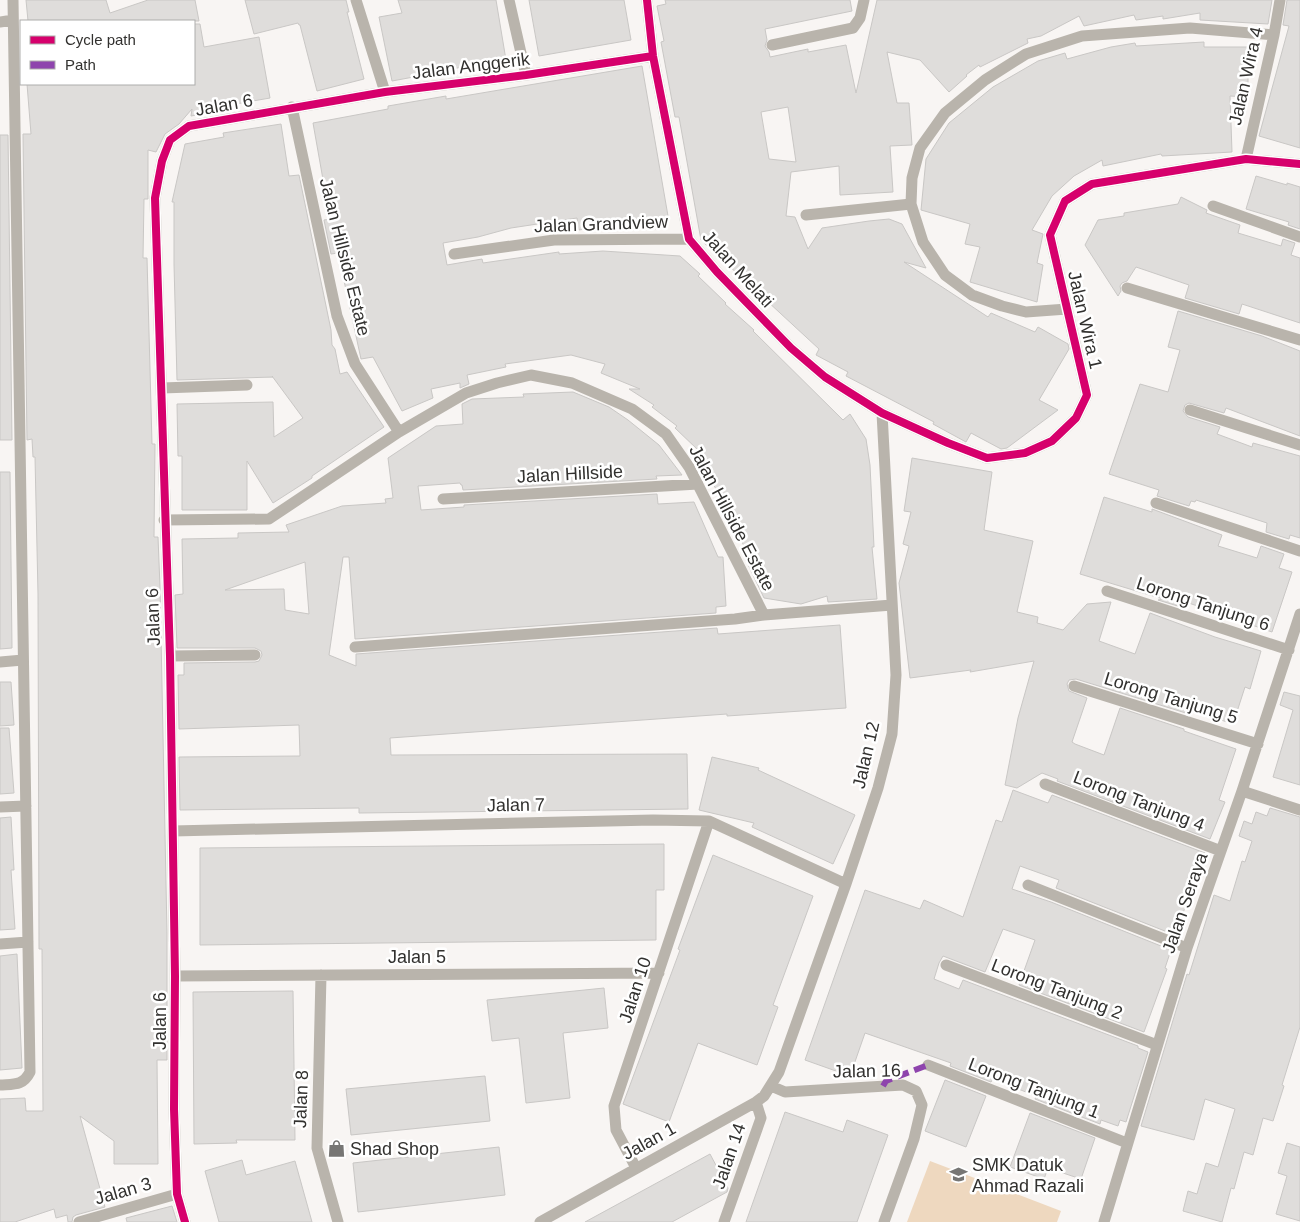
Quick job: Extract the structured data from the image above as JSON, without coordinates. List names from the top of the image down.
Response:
{
  "streets": {
    "street": [
      "Jalan Anggerik",
      "Jalan Wira 4",
      "Jalan 6",
      "Jalan Grandview",
      "Jalan Hillside Estate",
      "Jalan Melati",
      "Jalan Wira 1",
      "Jalan Hillside",
      "Lorong Tanjung 6",
      "Lorong Tanjung 5",
      "Jalan 12",
      "Lorong Tanjung 4",
      "Jalan 7",
      "Jalan Seraya",
      "Jalan 5",
      "Lorong Tanjung 2",
      "Jalan 10",
      "Jalan 16",
      "Lorong Tanjung 1",
      "Jalan 8",
      "Jalan 1",
      "Jalan 14",
      "Jalan 3"
    ]
  },
  "crossings": [
    ["Jalan Anggerik", "Jalan 6"],
    ["Jalan Anggerik", "Jalan Hillside Estate"],
    ["Jalan Anggerik", "Jalan Melati"],
    ["Jalan Wira 4", "Jalan Wira 1"],
    ["Jalan 6", "Jalan Hillside Estate"],
    ["Jalan 6", "Jalan 7"],
    ["Jalan 6", "Jalan 5"],
    ["Jalan 6", "Jalan 3"],
    ["Jalan Grandview", "Jalan Melati"],
    ["Jalan Hillside Estate", "Jalan Hillside"],
    ["Jalan Hillside Estate", "Jalan 12"],
    ["Jalan Melati", "Jalan Wira 1"],
    ["Jalan Melati", "Jalan 12"],
    ["Jalan Wira 1", "Jalan 12"],
    ["Lorong Tanjung 6", "Jalan Seraya"],
    ["Lorong Tanjung 5", "Jalan Seraya"],
    ["Jalan 12", "Jalan 7"],
    ["Jalan 12", "Jalan 16"],
    ["Jalan 12", "Jalan 1"],
    ["Lorong Tanjung 4", "Jalan Seraya"],
    ["Jalan 7", "Jalan 10"],
    ["Jalan Seraya", "Lorong Tanjung 2"],
    ["Jalan Seraya", "Lorong Tanjung 1"],
    ["Jalan 5", "Jalan 10"],
    ["Jalan 5", "Jalan 8"],
    ["Jalan 10", "Jalan 1"],
    ["Jalan 16", "Jalan 1"],
    ["Jalan 1", "Jalan 14"]
  ],
  "places": {
    "shop": ["Shad Shop"],
    "school or university": ["SMK Datuk Ahmad Razali"]
  },
  "legend": ["Cycle path", "Path"]
}
